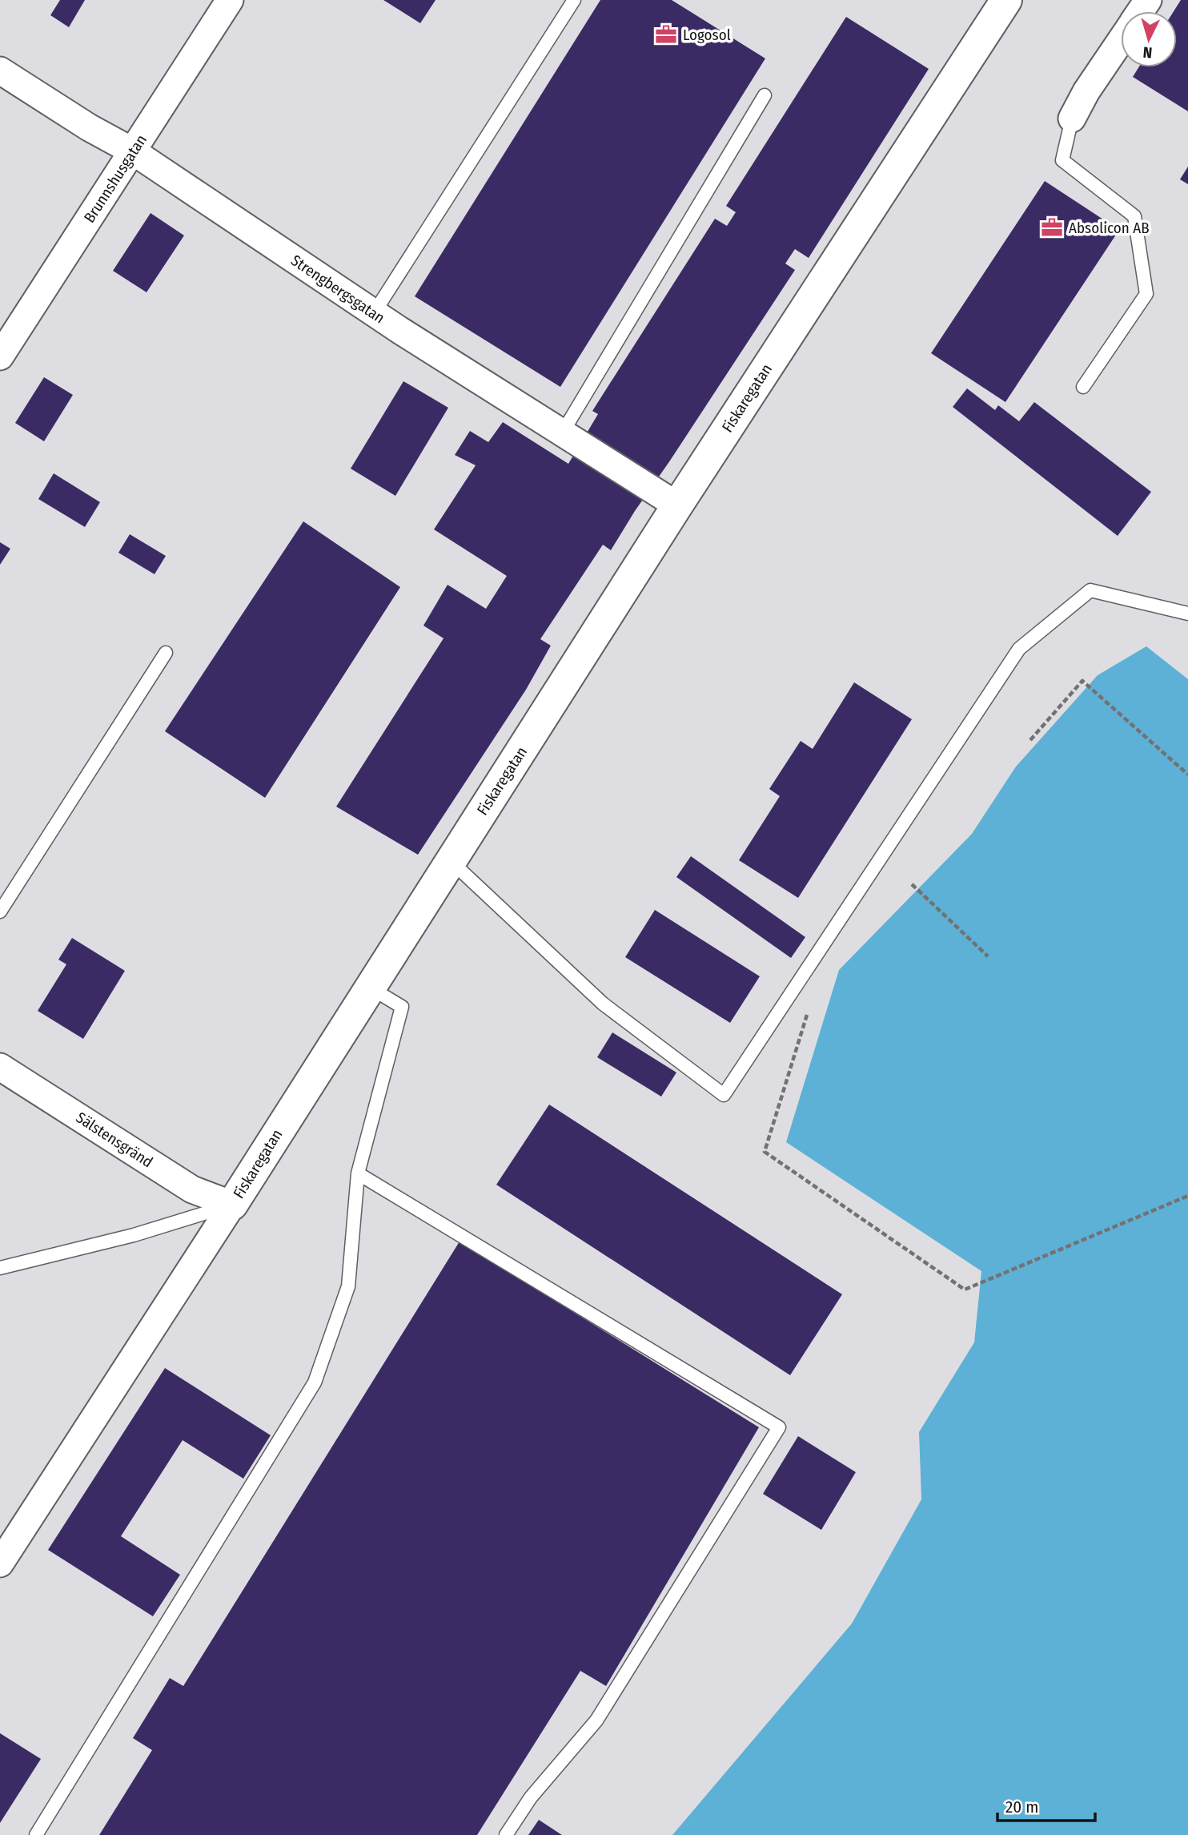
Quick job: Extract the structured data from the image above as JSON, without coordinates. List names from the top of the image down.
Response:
{
  "streets": {
    "street": [
      "Brunnshusgatan",
      "Strengbergsgatan",
      "Fiskaregatan",
      "Sälstensgränd"
    ]
  },
  "crossings": [
    ["Brunnshusgatan", "Strengbergsgatan"],
    ["Strengbergsgatan", "Fiskaregatan"],
    ["Fiskaregatan", "Sälstensgränd"]
  ],
  "places": {
    "office": ["Logosol", "Absolicon AB"]
  },
  "scale_bar": "20 m",
  "north": "bottom"
}
